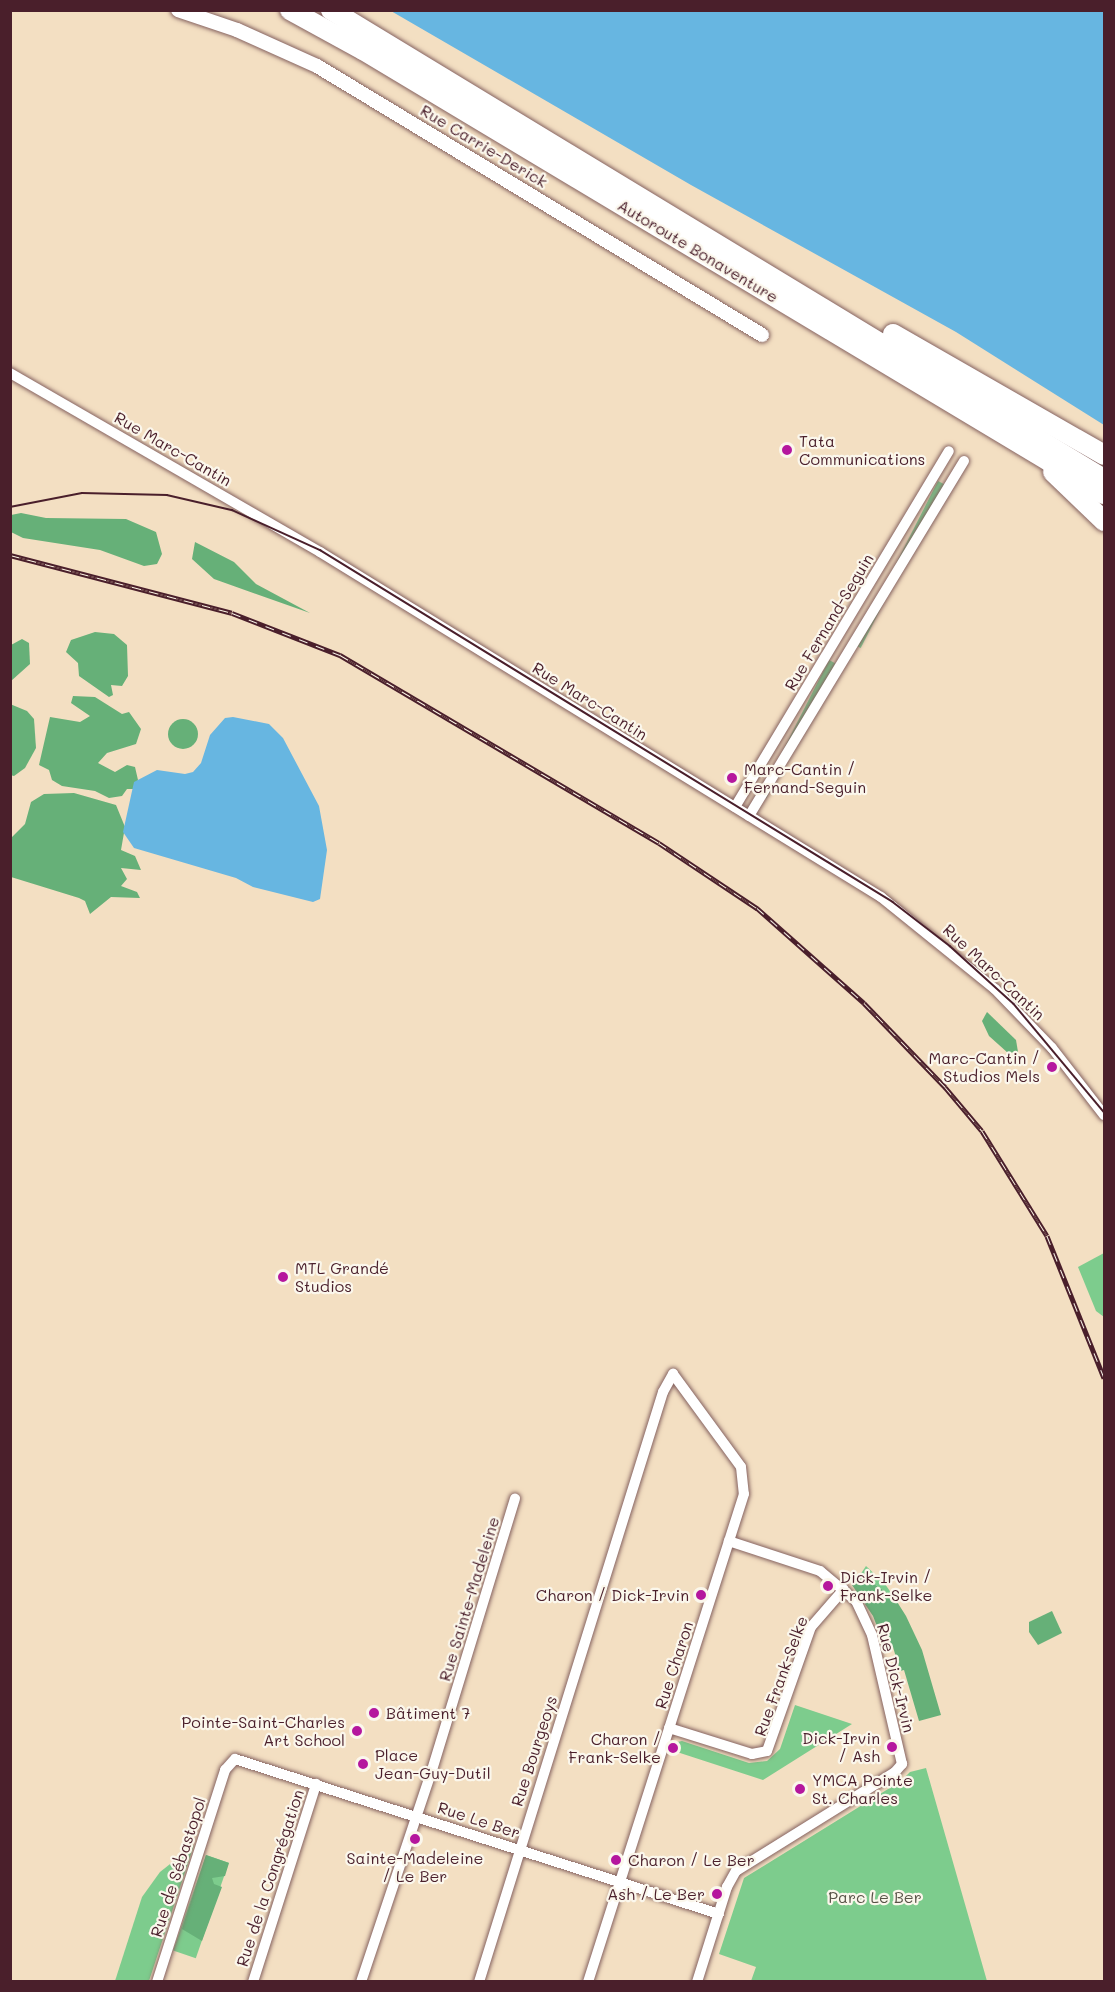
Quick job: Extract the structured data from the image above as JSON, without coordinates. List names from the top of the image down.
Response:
{
  "streets": {
    "highway": ["Autoroute Bonaventure"],
    "street": [
      "Rue Carrie-Derick",
      "Rue Marc-Cantin",
      "Rue Fernand-Seguin",
      "Rue Sainte-Madeleine",
      "Rue Charon",
      "Rue Frank-Selke",
      "Rue Dick-Irvin",
      "Rue Bourgeoys",
      "Rue Le Ber",
      "Rue de Sébastopol",
      "Rue de la Congrégation"
    ]
  },
  "crossings": [
    ["Rue Marc-Cantin", "Rue Fernand-Seguin"],
    ["Rue Sainte-Madeleine", "Rue Le Ber"],
    ["Rue Charon", "Rue Frank-Selke"],
    ["Rue Charon", "Rue Dick-Irvin"],
    ["Rue Charon", "Rue Bourgeoys"],
    ["Rue Charon", "Rue Le Ber"],
    ["Rue Frank-Selke", "Rue Dick-Irvin"],
    ["Rue Dick-Irvin", "Rue Le Ber"],
    ["Rue Bourgeoys", "Rue Le Ber"],
    ["Rue Le Ber", "Rue de Sébastopol"],
    ["Rue Le Ber", "Rue de la Congrégation"]
  ],
  "parks": ["Parc Le Ber"],
  "places": [
    "Tata Communications",
    "Marc-Cantin / Fernand-Seguin",
    "Marc-Cantin / Studios Mels",
    "MTL Grandé Studios",
    "Dick-Irvin / Frank-Selke",
    "Charon / Dick-Irvin",
    "Bâtiment 7",
    "Pointe-Saint-Charles Art School",
    "Dick-Irvin / Ash",
    "Charon / Frank-Selke",
    "Place Jean-Guy-Dutil",
    "YMCA Pointe St. Charles",
    "Sainte-Madeleine / Le Ber",
    "Charon / Le Ber",
    "Ash / Le Ber"
  ]
}
